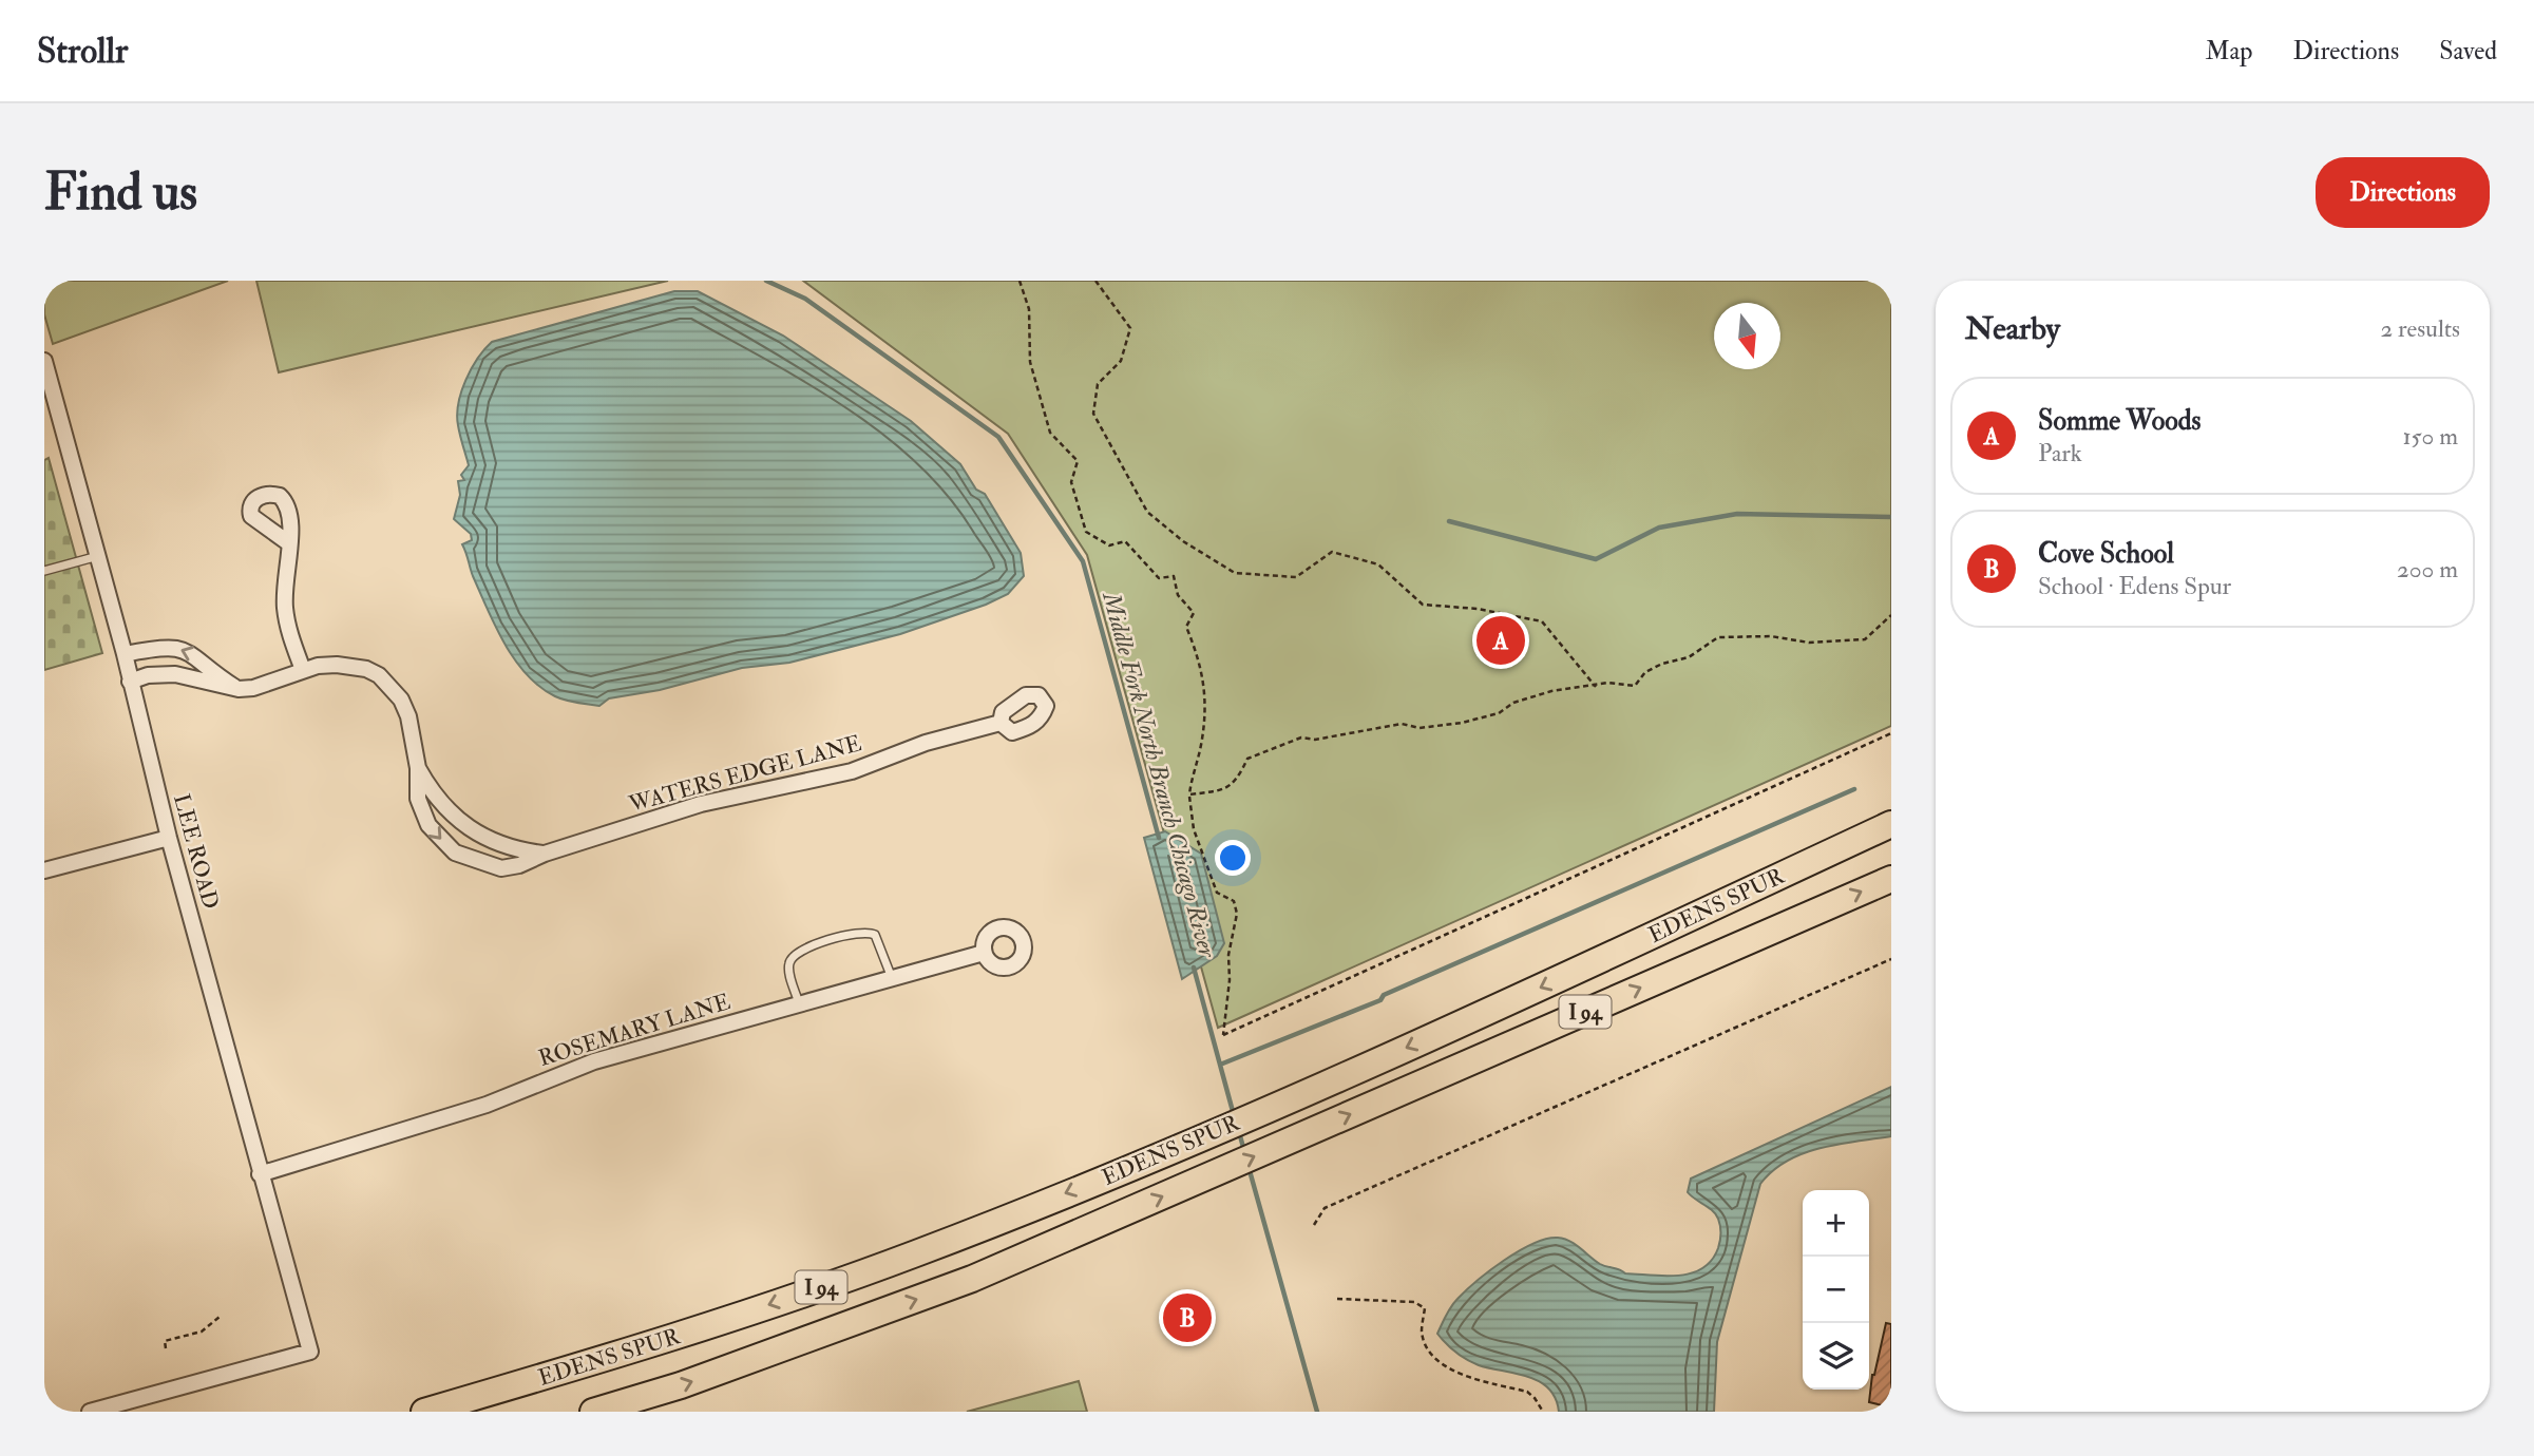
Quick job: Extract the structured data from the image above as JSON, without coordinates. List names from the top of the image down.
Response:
{
  "streets": {
    "highway": ["EDENS SPUR", "I 94"],
    "street": ["WATERS EDGE LANE", "LEE ROAD", "ROSEMARY LANE"]
  },
  "crossings": [
    ["WATERS EDGE LANE", "LEE ROAD"],
    ["LEE ROAD", "ROSEMARY LANE"]
  ],
  "water": ["Middle Fork North Branch Chicago River"],
  "north": "bottom",
  "page": {
    "header": "Strollr",
    "nav": ["Map", "Directions", "Saved"],
    "buttons": "Directions",
    "title": "Find us",
    "heading": ["Nearby", "2 results"],
    "list": [
      {
        "mark": "A",
        "name": "Somme Woods",
        "note": "Park",
        "value": "150 m"
      },
      {
        "mark": "B",
        "name": "Cove School",
        "note": "School · Edens Spur",
        "value": "200 m"
      }
    ],
    "pins": ["A", "B"],
    "map_buttons": ["+", "−"]
  }
}
